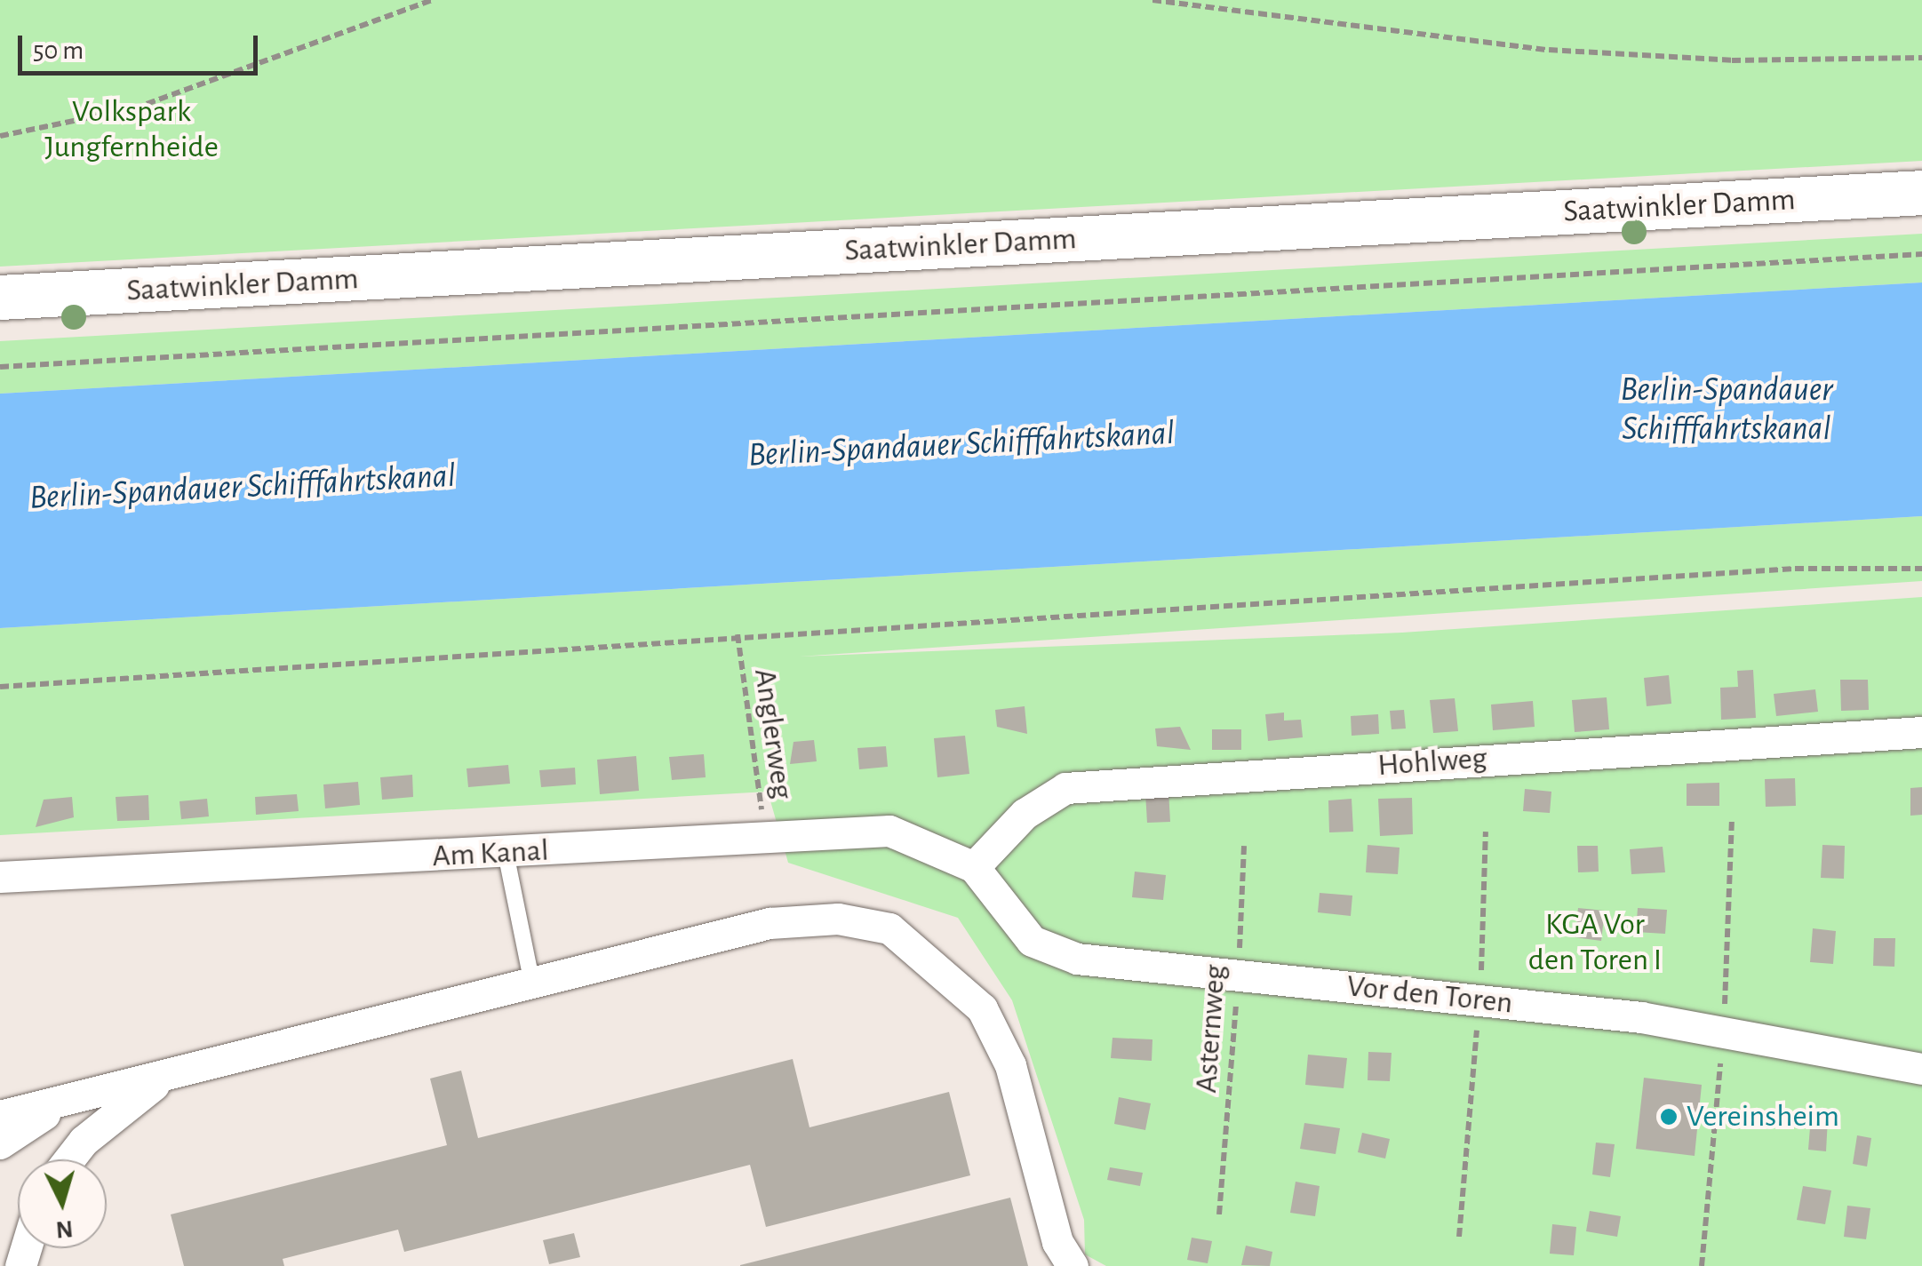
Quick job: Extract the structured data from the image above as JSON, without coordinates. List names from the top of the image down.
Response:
{
  "streets": {
    "main road": ["Saatwinkler Damm"],
    "street": ["Hohlweg", "Am Kanal", "Vor den Toren"],
    "path": ["Anglerweg", "Asternweg"]
  },
  "crossings": [
    ["Anglerweg", "Am Kanal"],
    ["Hohlweg", "Am Kanal"],
    ["Hohlweg", "Vor den Toren"],
    ["Am Kanal", "Vor den Toren"],
    ["Vor den Toren", "Asternweg"]
  ],
  "water": ["Berlin-Spandauer Schifffahrtskanal"],
  "parks": ["Volkspark Jungfernheide", "KGA Vor den Toren I"],
  "places": ["Vereinsheim"],
  "scale_bar": "50 m",
  "north": "bottom"
}
